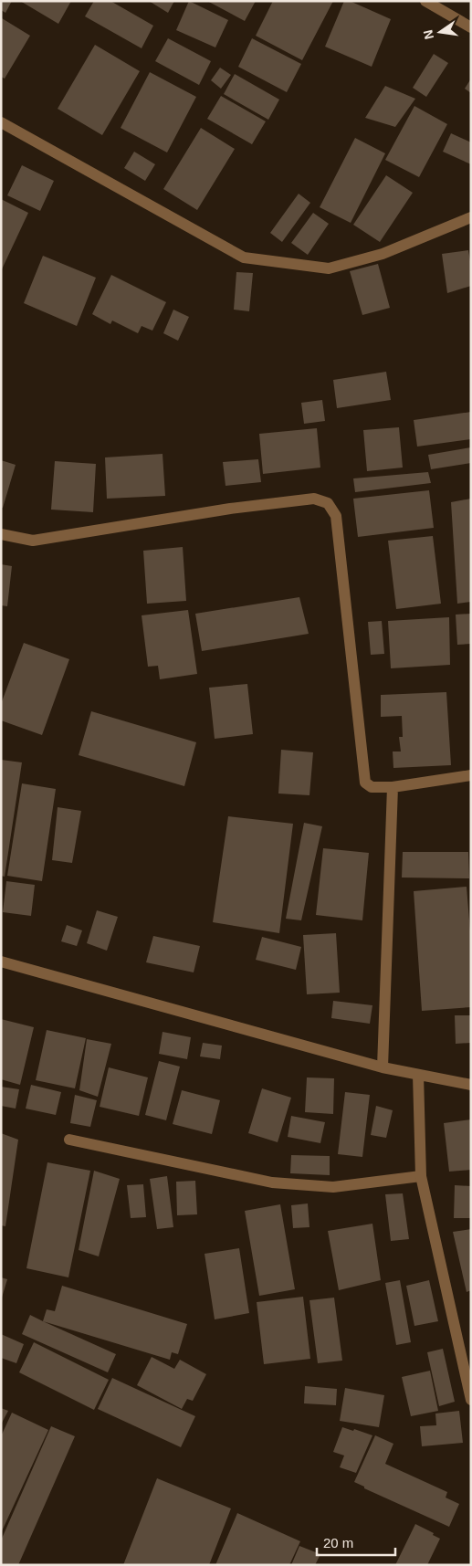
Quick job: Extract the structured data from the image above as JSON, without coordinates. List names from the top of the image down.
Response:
{
  "scale_bar": "20 m",
  "north": "left"
}
